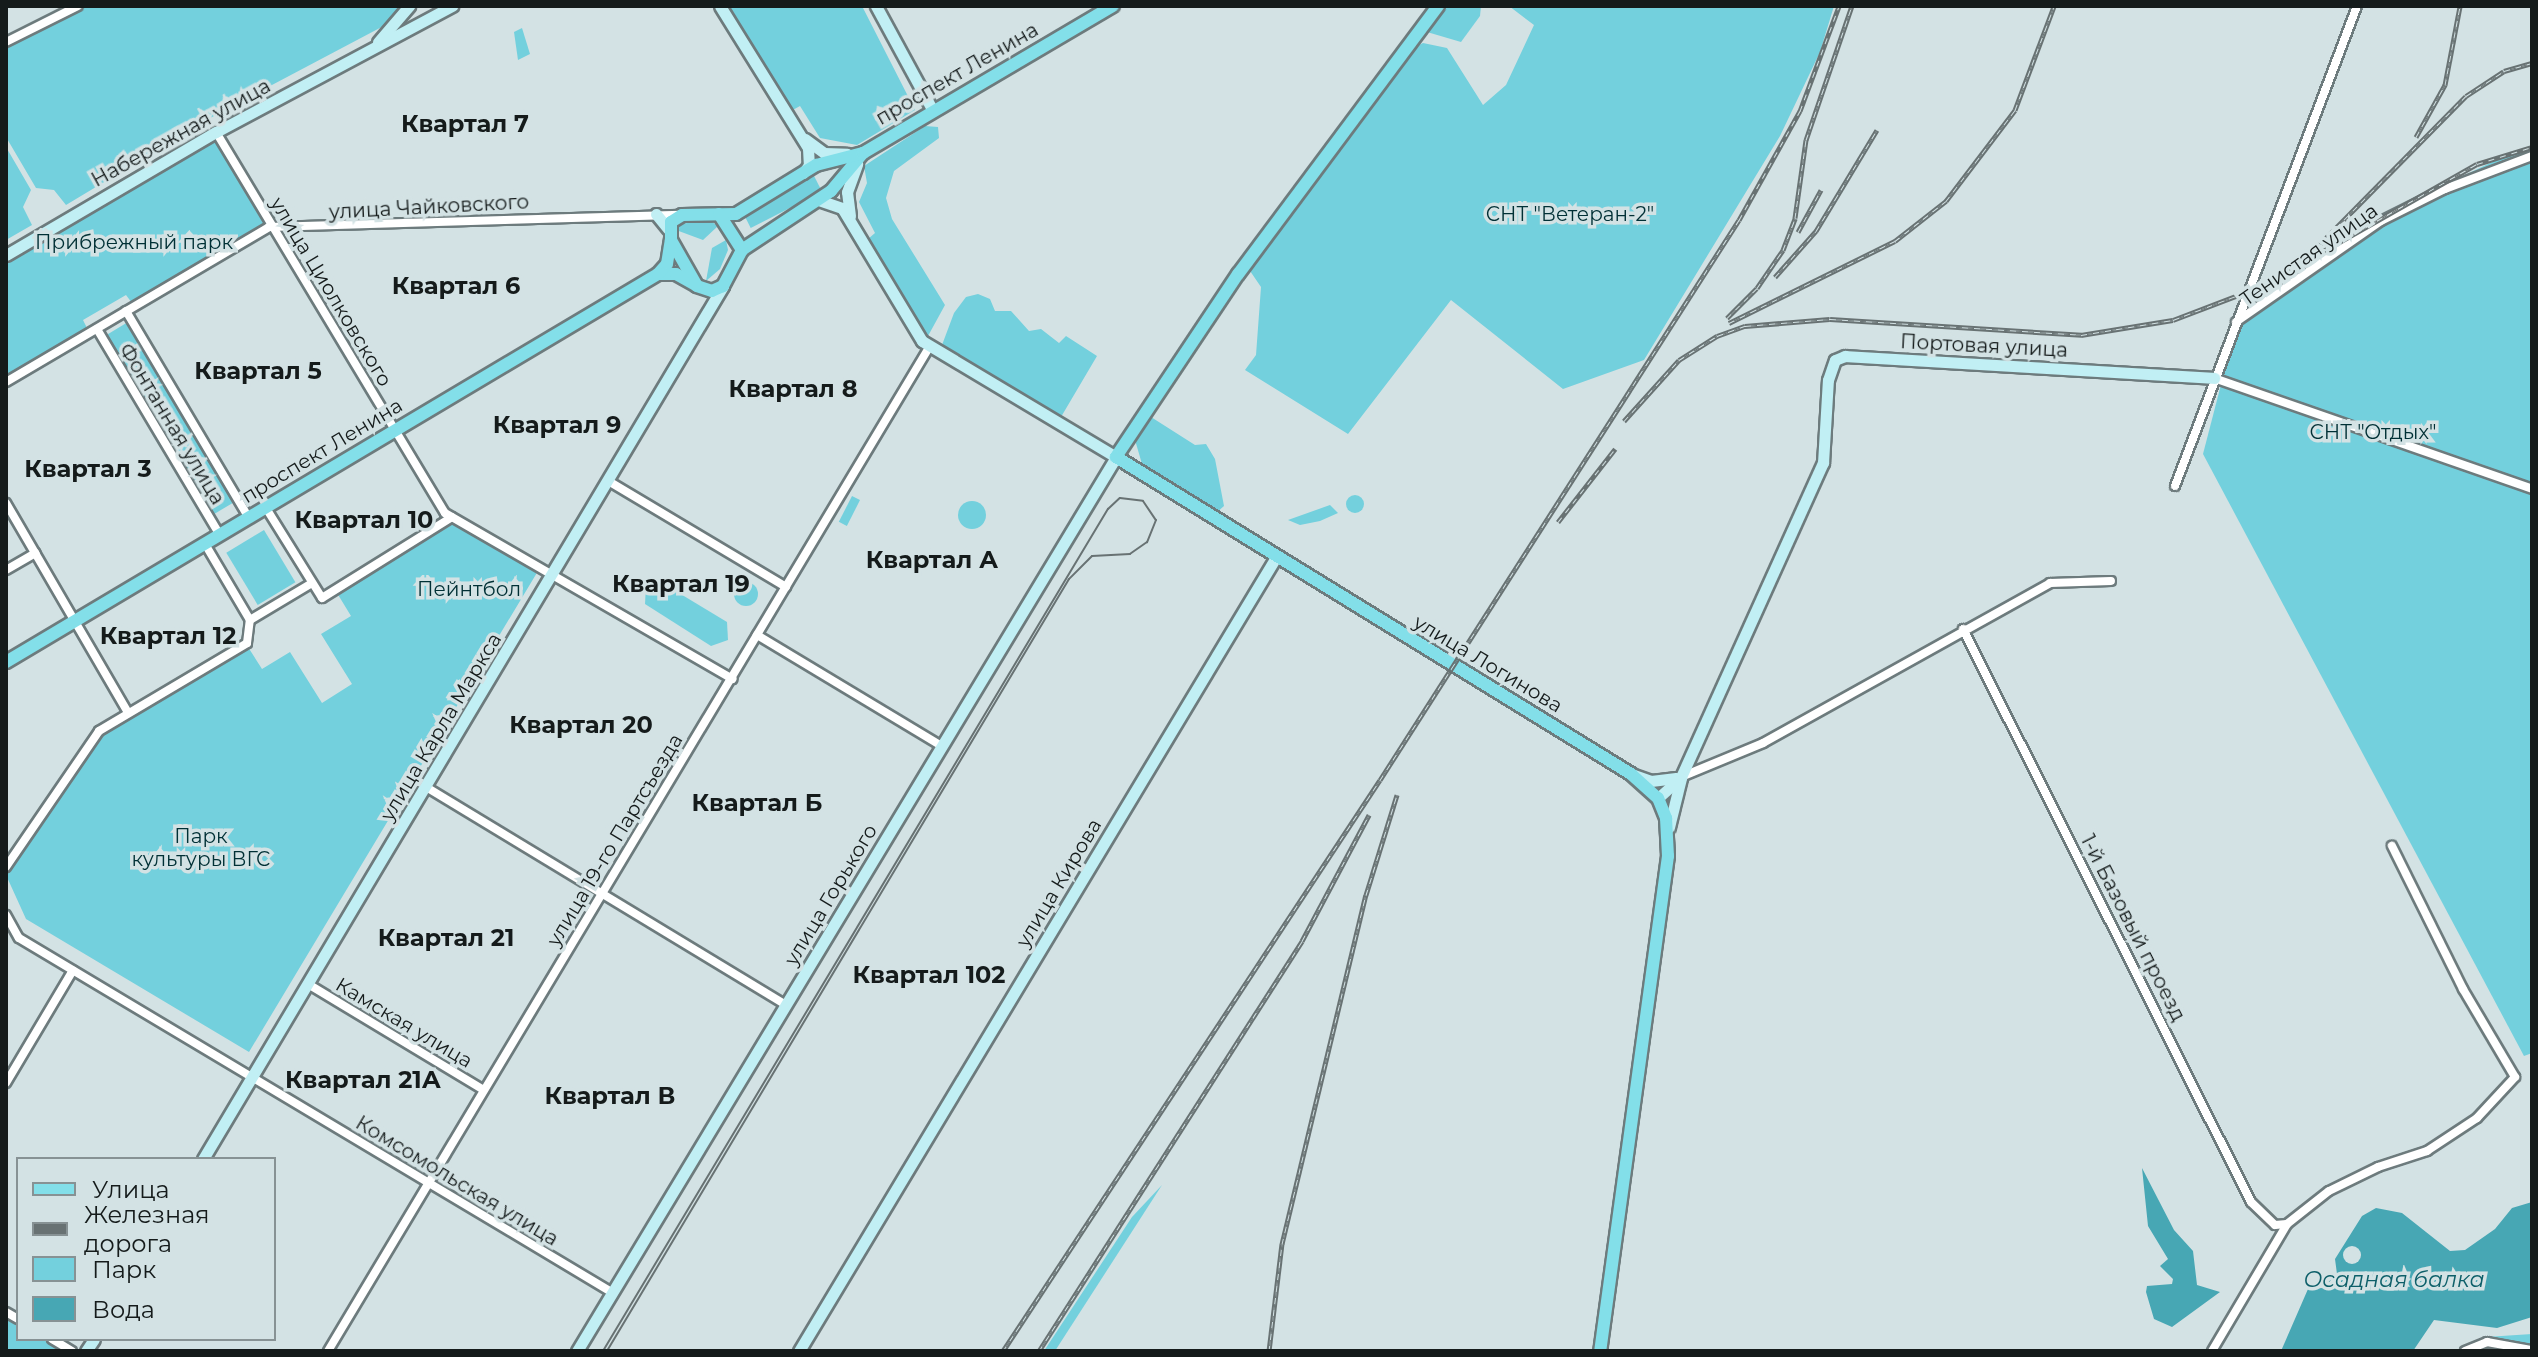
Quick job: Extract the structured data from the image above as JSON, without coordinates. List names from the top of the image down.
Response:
{
  "streets": {
    "main road": ["проспект Ленина", "улица Логинова"],
    "street": [
      "Набережная улица",
      "улица Чайковского",
      "Тенистая улица",
      "улица Циолковского",
      "Портовая улица",
      "Фонтанная улица",
      "улица Карла Маркса",
      "улица 19-го Партсъезда",
      "улица Кирова",
      "улица Горького",
      "1-й Базовый проезд",
      "Камская улица",
      "Комсомольская улица"
    ]
  },
  "crossings": [
    ["проспект Ленина", "улица Чайковского"],
    ["проспект Ленина", "улица Циолковского"],
    ["проспект Ленина", "Фонтанная улица"],
    ["проспект Ленина", "улица Карла Маркса"],
    ["Набережная улица", "улица Циолковского"],
    ["улица Чайковского", "улица Циолковского"],
    ["улица Чайковского", "Фонтанная улица"],
    ["улица Чайковского", "улица Карла Маркса"],
    ["улица Циолковского", "улица Карла Маркса"],
    ["улица Циолковского", "улица 19-го Партсъезда"],
    ["Портовая улица", "улица Логинова"],
    ["улица Логинова", "улица 19-го Партсъезда"],
    ["улица Логинова", "улица Кирова"],
    ["улица Логинова", "улица Горького"],
    ["улица Карла Маркса", "Камская улица"],
    ["улица Карла Маркса", "Комсомольская улица"],
    ["улица 19-го Партсъезда", "Камская улица"],
    ["улица 19-го Партсъезда", "Комсомольская улица"],
    ["улица Горького", "Комсомольская улица"]
  ],
  "districts": [
    "Квартал 7",
    "Квартал 6",
    "Квартал 5",
    "Квартал 8",
    "Квартал 9",
    "Квартал 3",
    "Квартал 10",
    "Квартал А",
    "Квартал 19",
    "Квартал 12",
    "Квартал 20",
    "Квартал Б",
    "Квартал 21",
    "Квартал 102",
    "Квартал 21А",
    "Квартал В"
  ],
  "water": ["Осадная балка"],
  "parks": [
    "СНТ \"Ветеран-2\"",
    "Прибрежный парк",
    "СНТ \"Отдых\"",
    "Пейнтбол",
    "Парк культуры ВГС"
  ],
  "legend": [
    "Улица",
    "Железная дорога",
    "Парк",
    "Вода"
  ]
}
